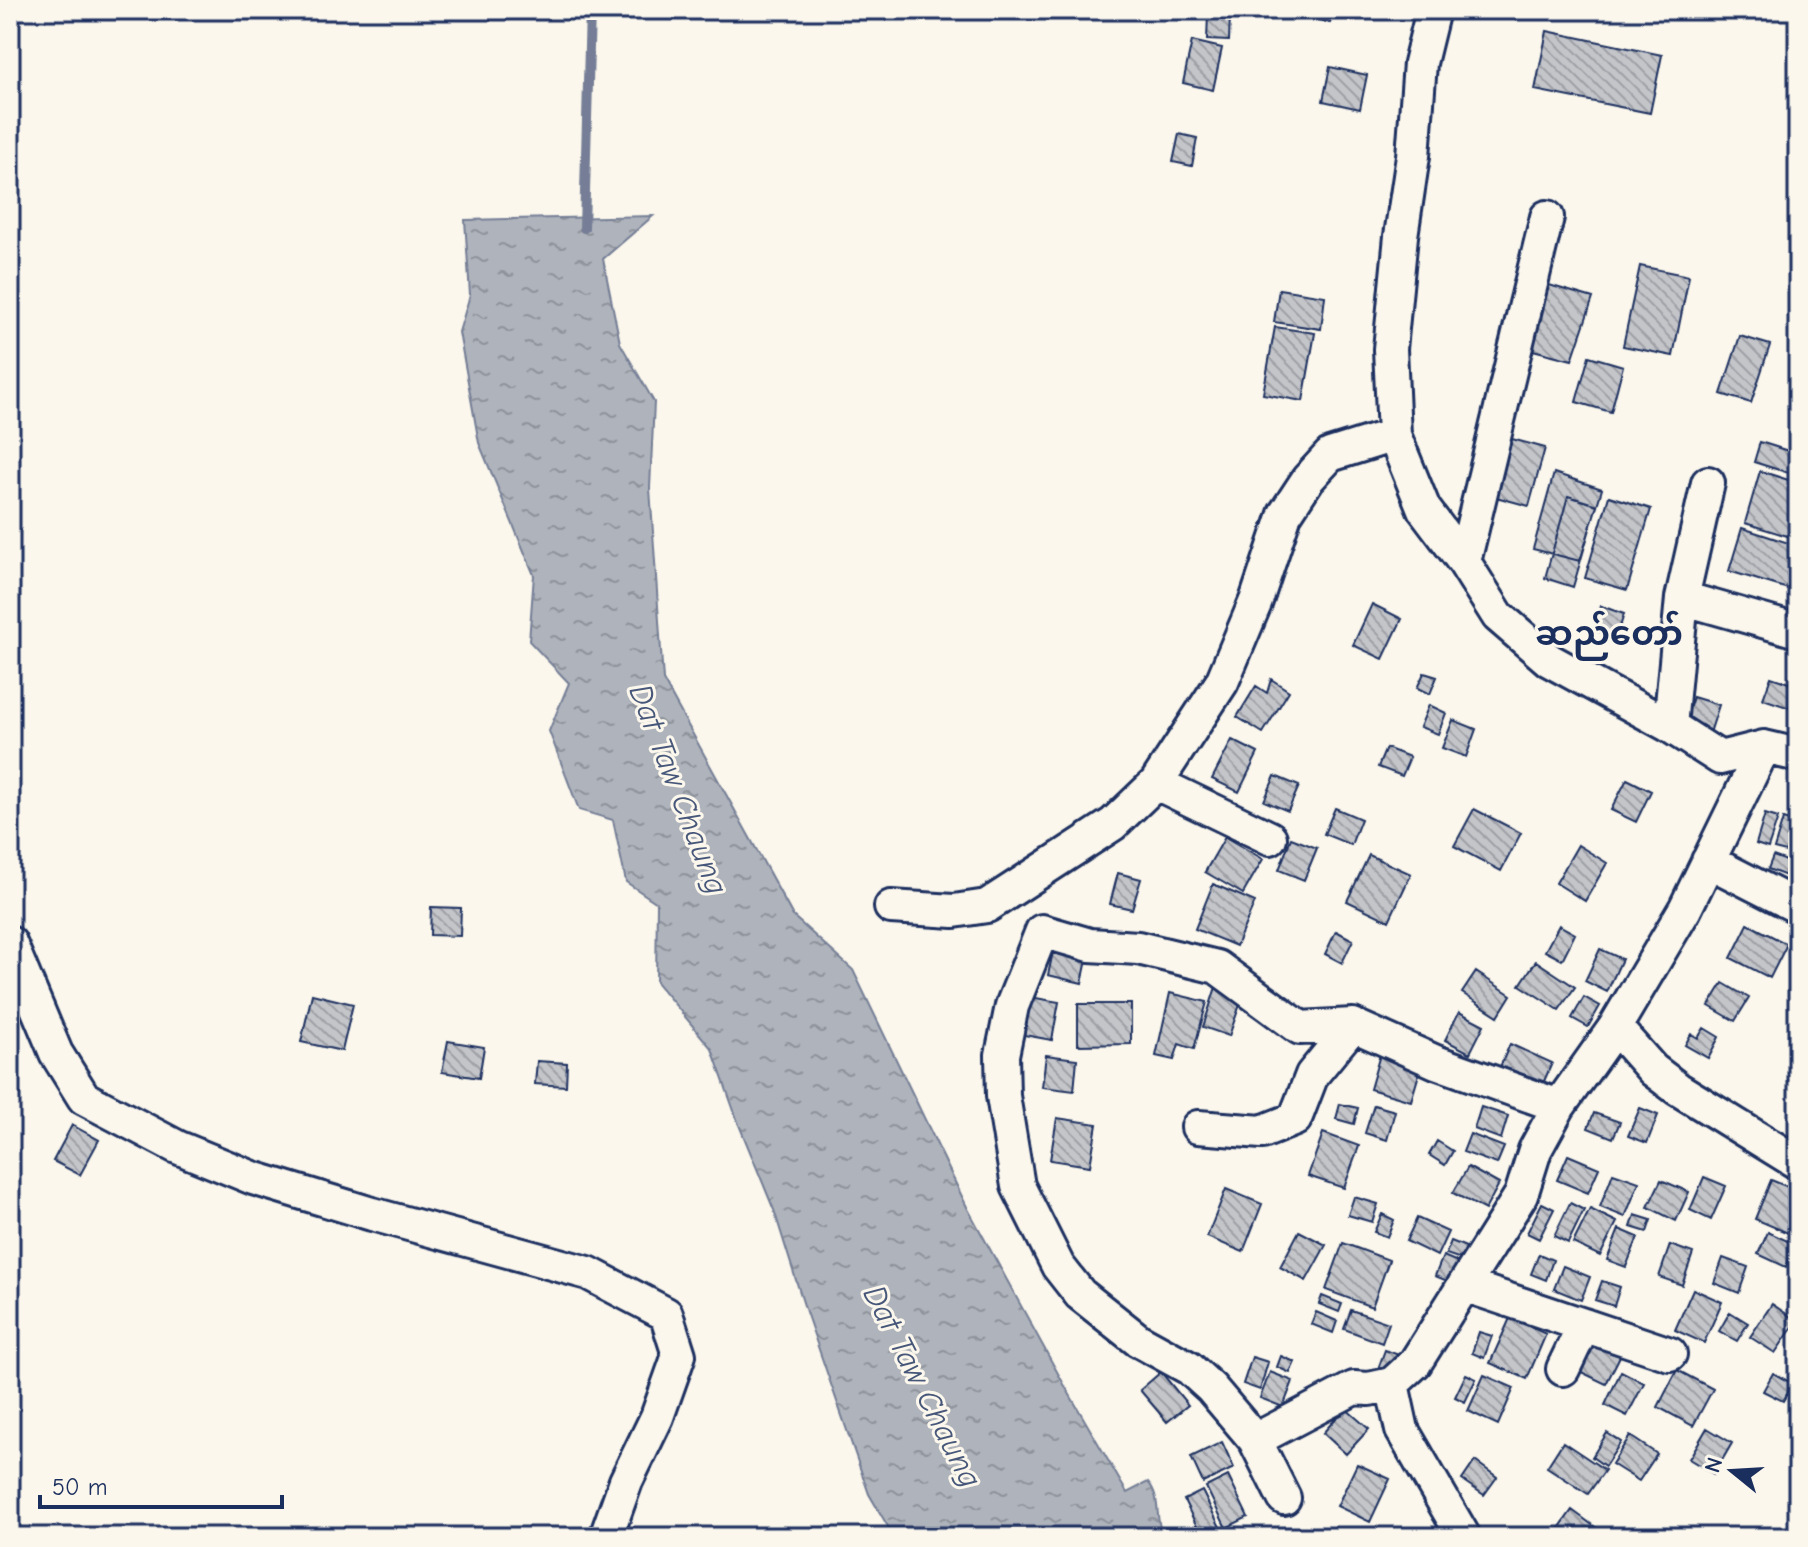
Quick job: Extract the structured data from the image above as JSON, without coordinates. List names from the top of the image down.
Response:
{
  "districts": ["ဆည်တော်"],
  "water": ["Dat Taw Chaung"],
  "scale_bar": "50 m",
  "north": "left"
}
